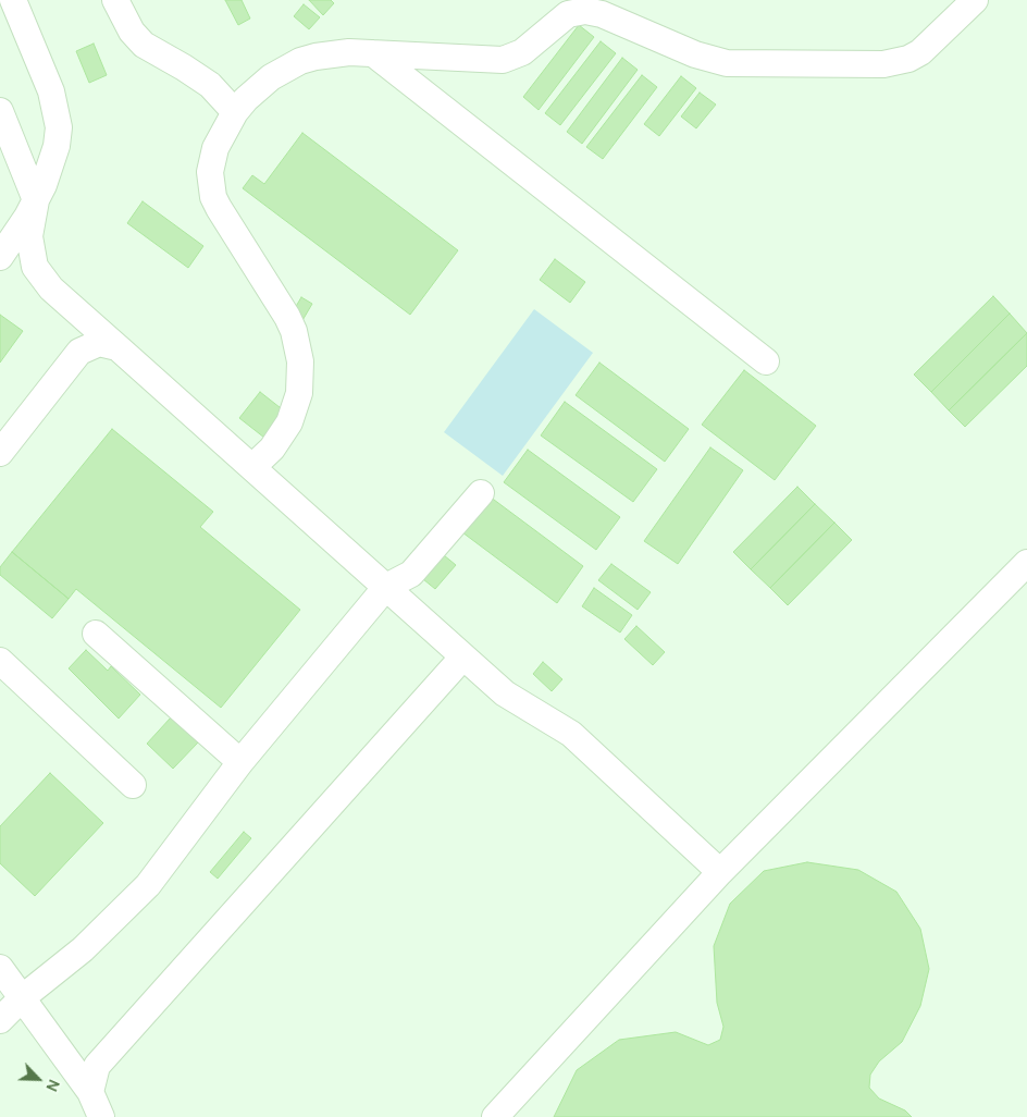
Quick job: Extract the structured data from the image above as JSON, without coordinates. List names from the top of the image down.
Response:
{
  "north": "bottom right"
}
